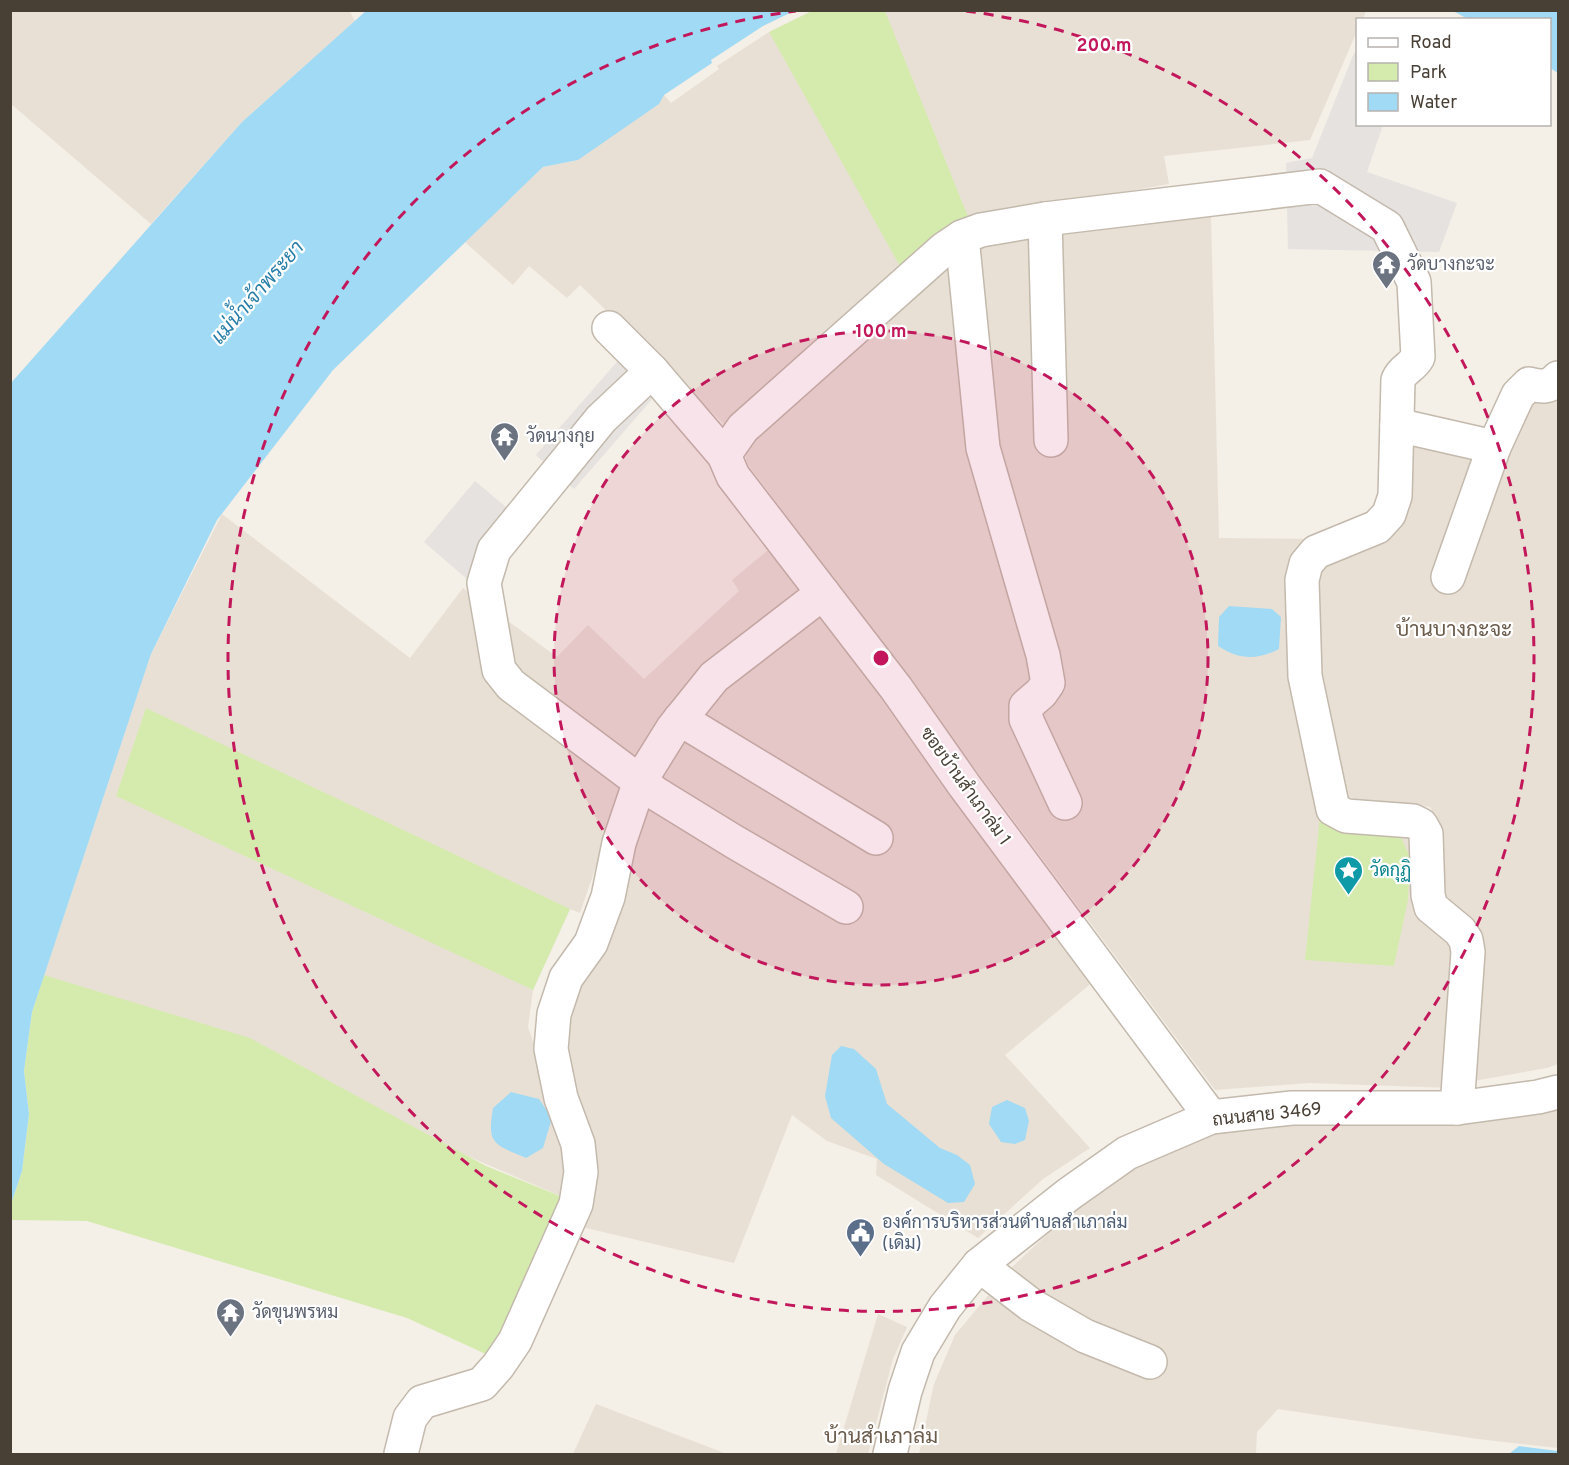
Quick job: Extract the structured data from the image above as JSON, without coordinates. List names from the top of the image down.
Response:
{
  "streets": {
    "street": ["ซอยบ้านสำเภาล่ม 1", "ถนนสาย 3469"]
  },
  "crossings": [
    ["ซอยบ้านสำเภาล่ม 1", "ถนนสาย 3469"]
  ],
  "districts": ["บ้านบางกะจะ", "บ้านสำเภาล่ม"],
  "water": ["แม่น้ำเจ้าพระยา"],
  "places": {
    "temple": ["วัดบางกะจะ", "วัดนางกุย", "วัดขุนพรหม"],
    "place": ["วัดกุฏิ"],
    "public building": ["องค์การบริหารส่วนตำบลสำเภาล่ม (เดิม)"]
  },
  "legend": ["Road", "Park", "Water"],
  "rings": ["200 m", "100 m"]
}
